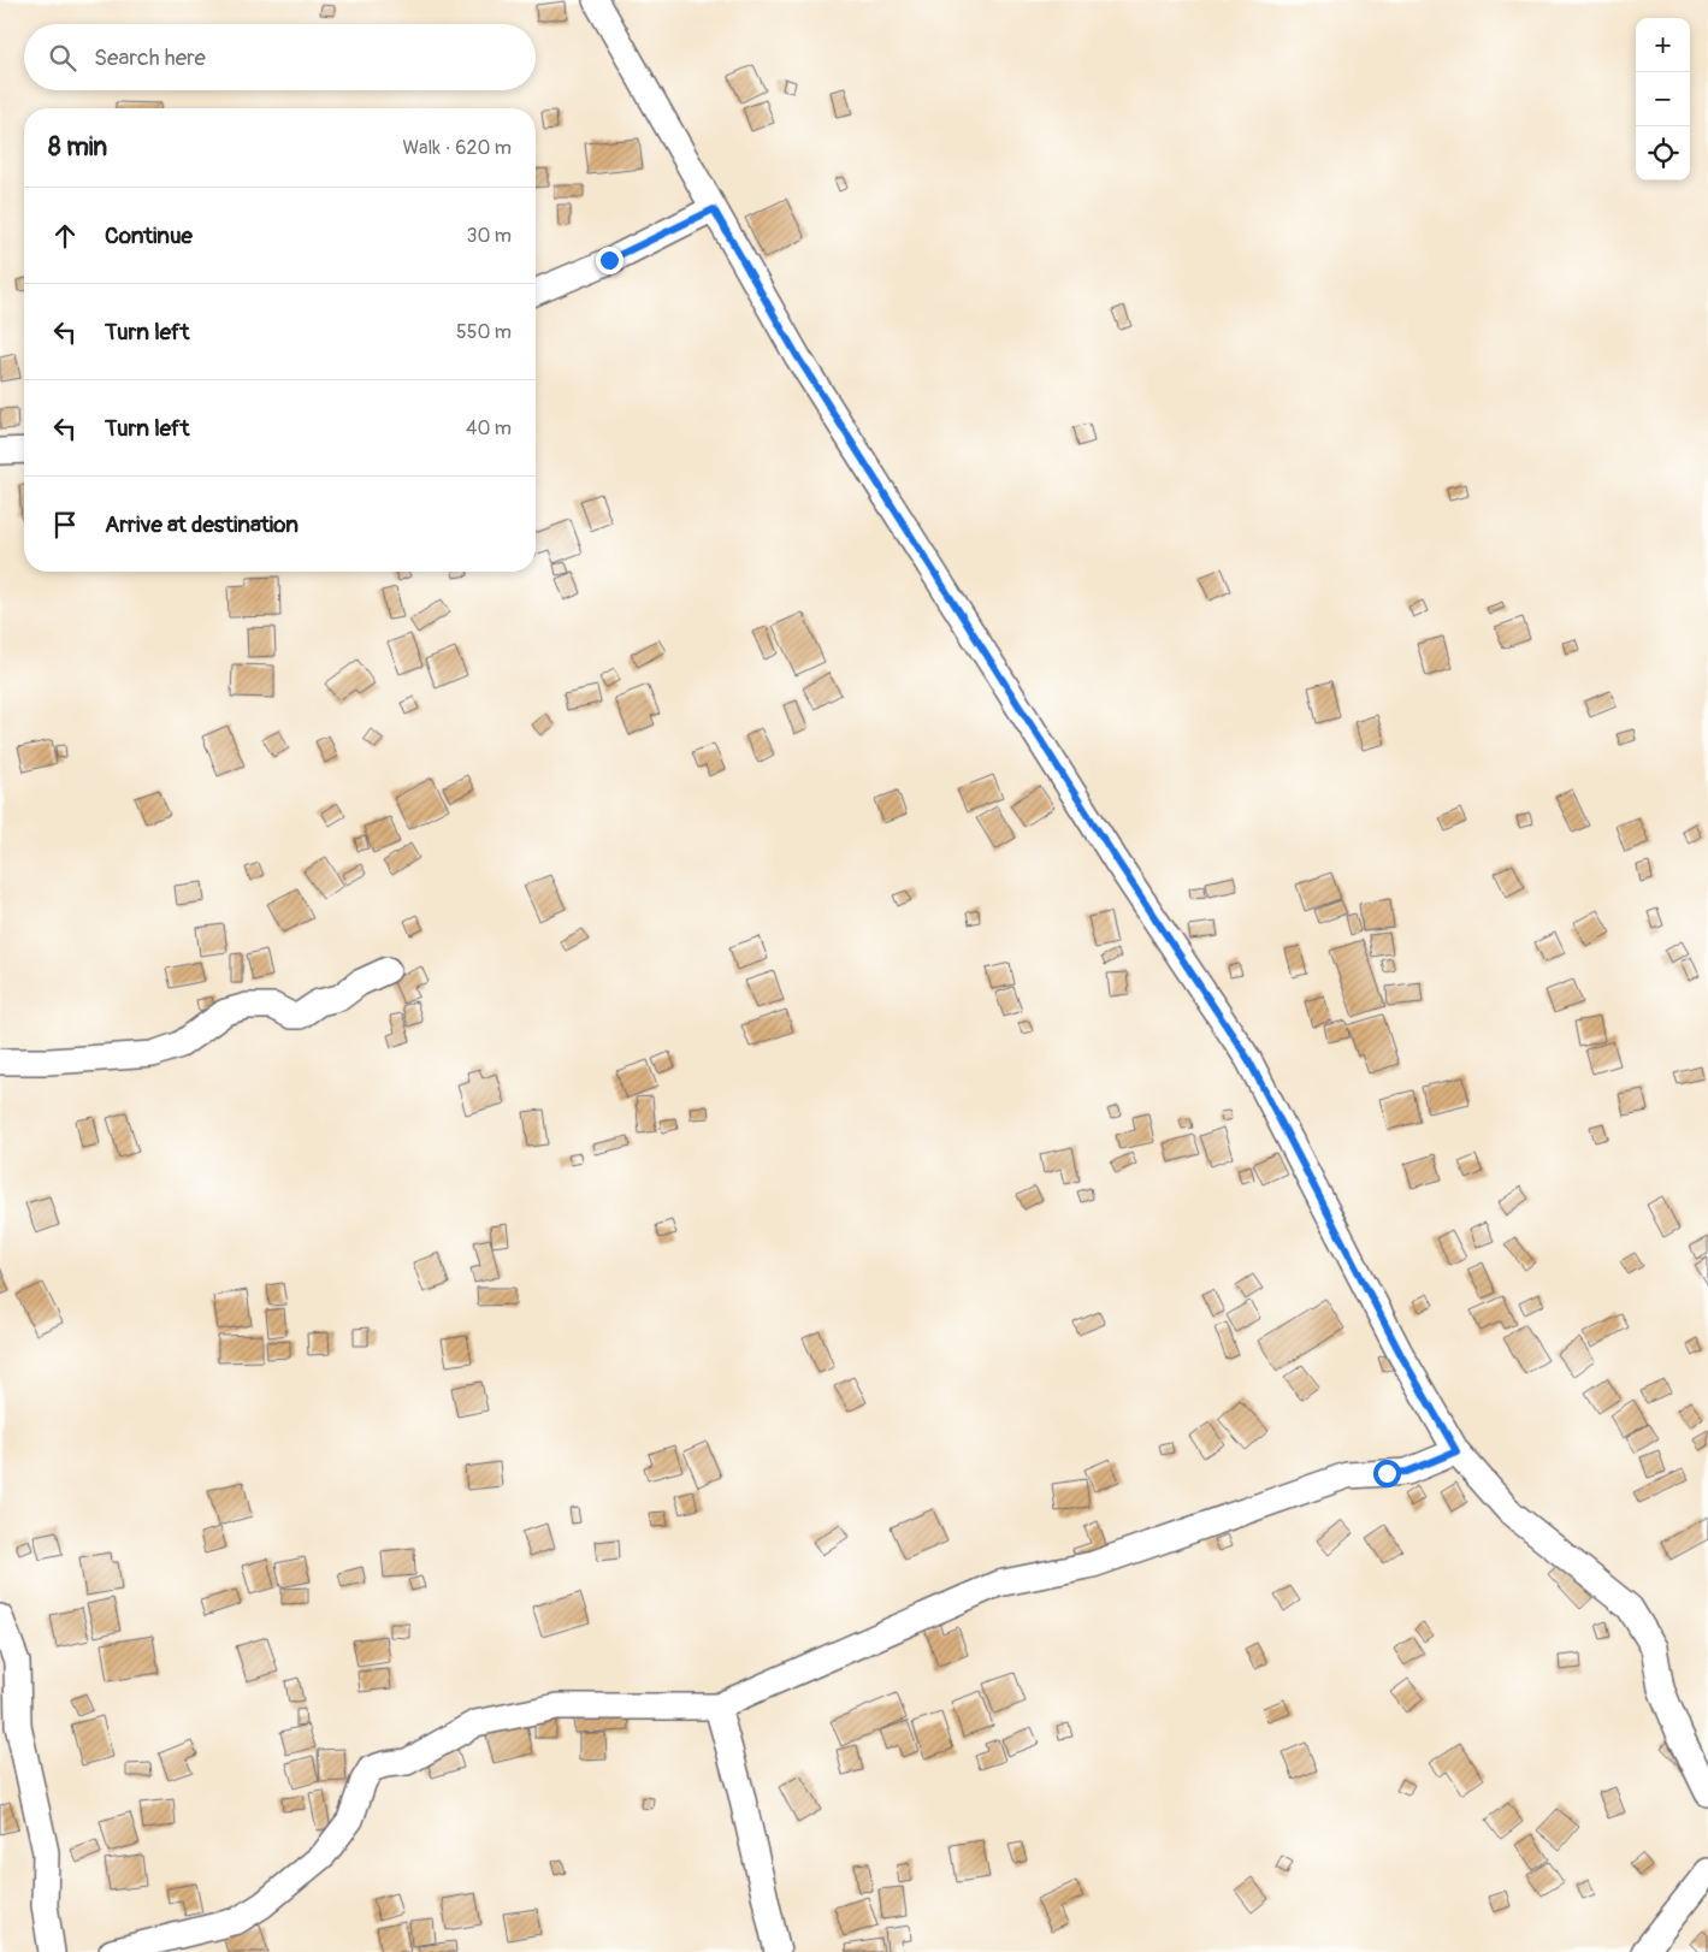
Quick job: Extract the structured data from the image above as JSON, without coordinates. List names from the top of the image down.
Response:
{
  "page": {
    "map_buttons": ["+", "−"],
    "search": "Search here",
    "heading": ["8 min", "Walk · 620 m"],
    "list": [
      ["Continue", "30 m"],
      ["Turn left", "550 m"],
      ["Turn left", "40 m"],
      "Arrive at destination"
    ]
  }
}
